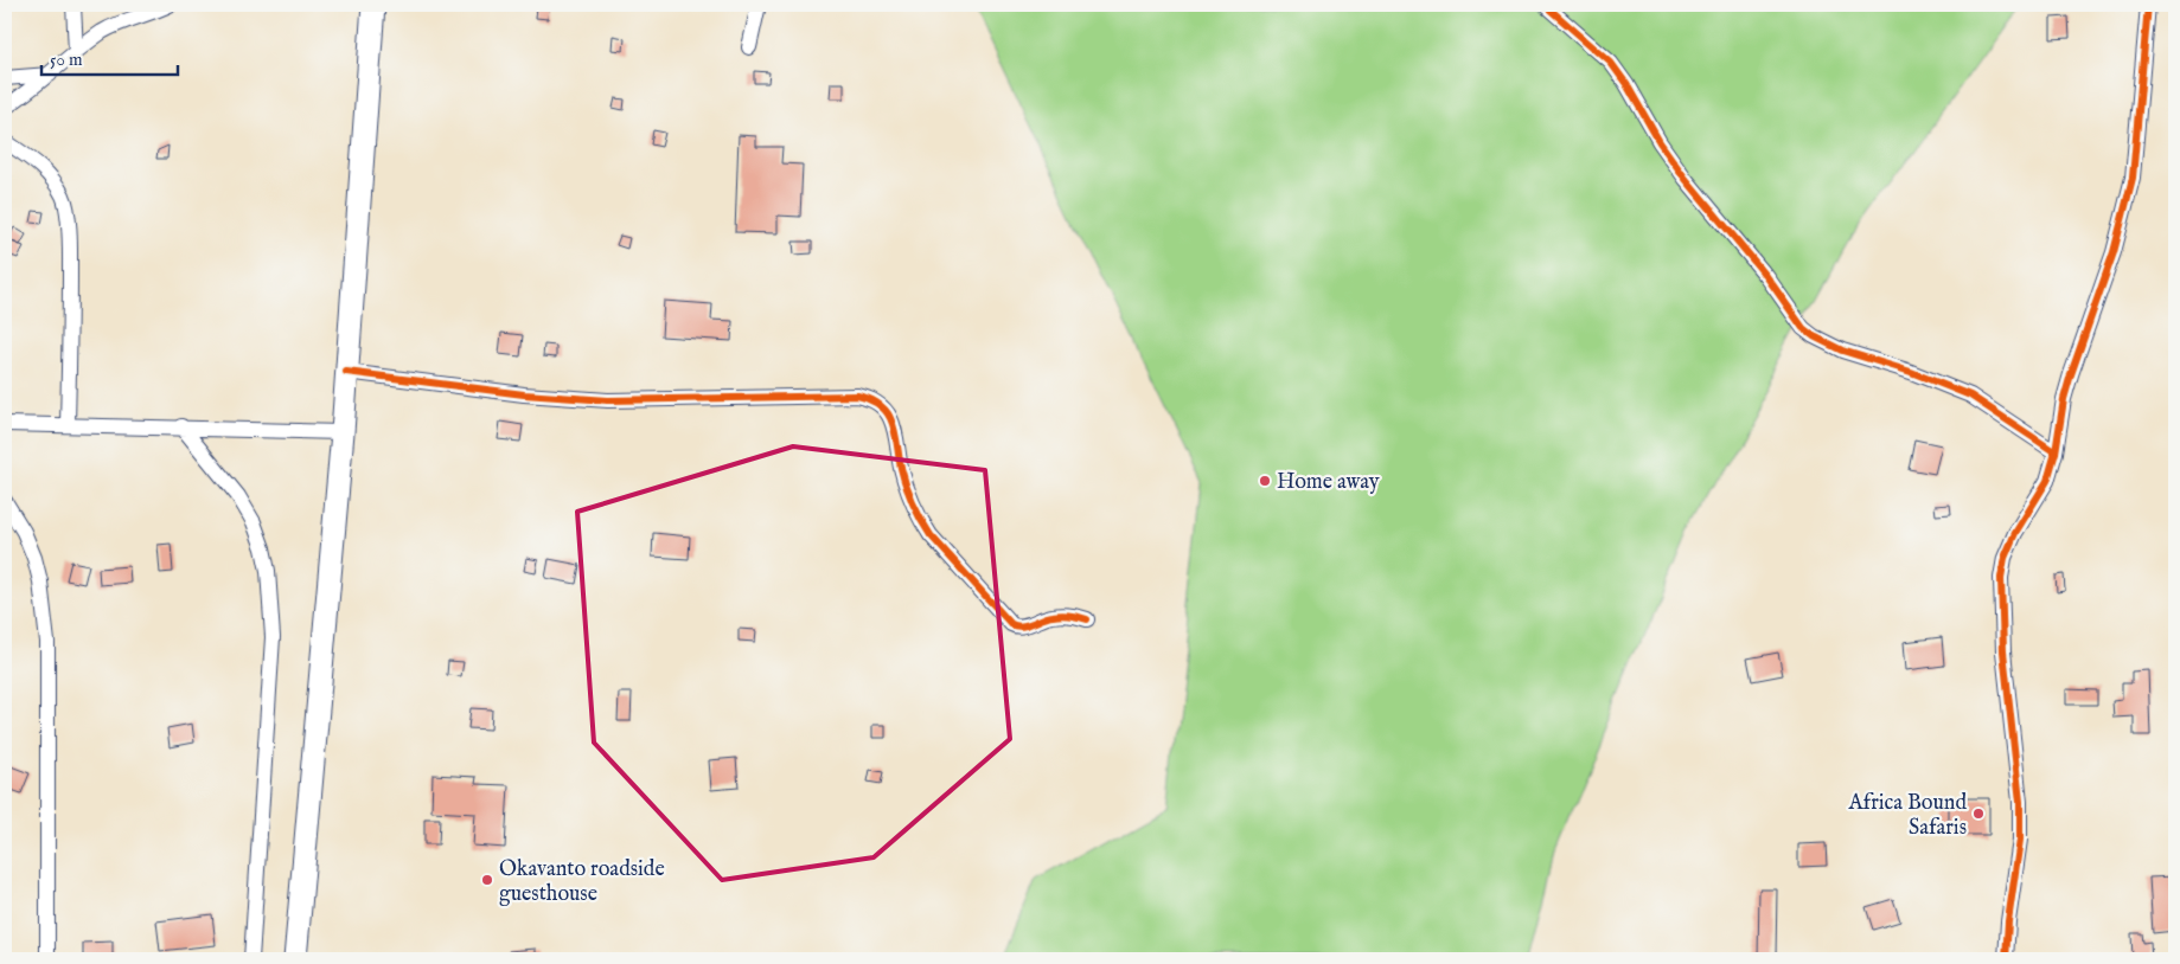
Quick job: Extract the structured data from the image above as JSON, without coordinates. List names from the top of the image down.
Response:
{
  "places": ["Home away", "Africa Bound Safaris", "Okavanto roadside guesthouse"],
  "scale_bar": "50 m"
}
